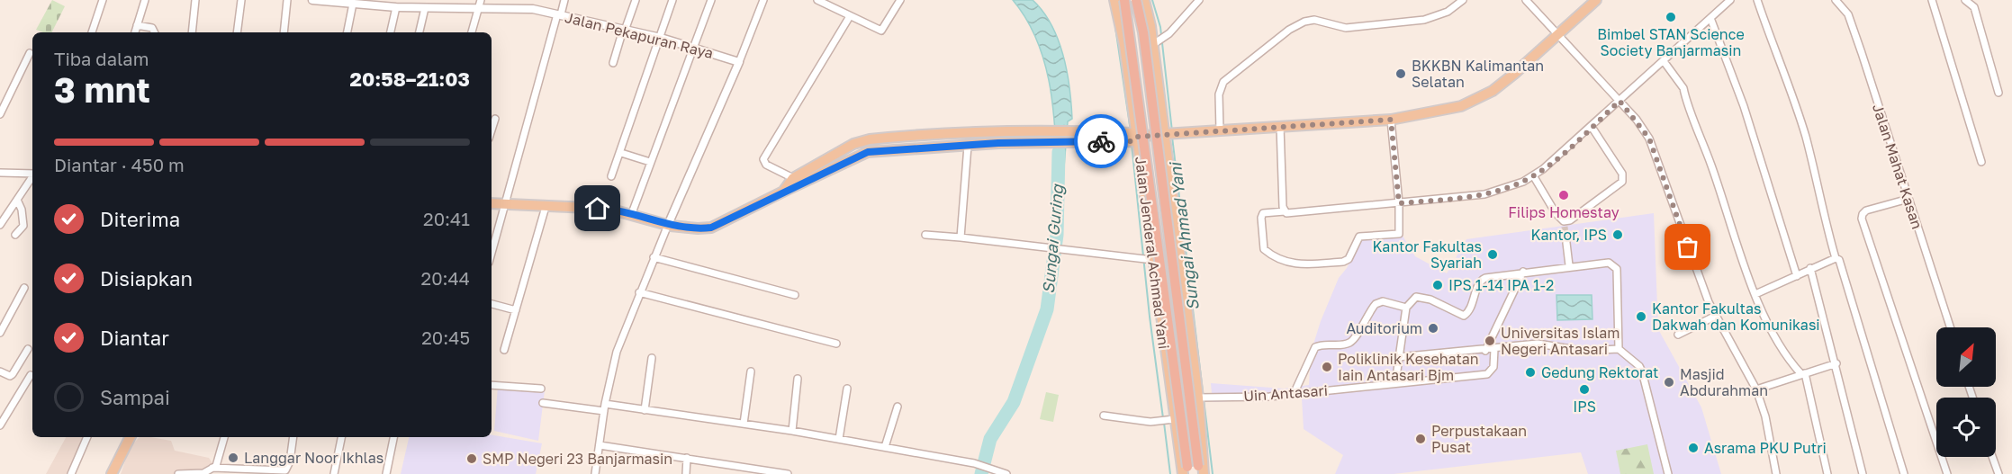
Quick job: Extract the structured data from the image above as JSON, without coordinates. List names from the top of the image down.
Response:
{
  "streets": {
    "main road": ["Jalan Jenderal Achmad Yani"],
    "street": ["Jalan Pekapuran Raya", "Jalan Mahat Kasan", "Uin Antasari"]
  },
  "crossings": [
    ["Jalan Jenderal Achmad Yani", "Uin Antasari"]
  ],
  "water": ["Sungai Ahmad Yani", "Sungai Guring"],
  "places": [
    "Bimbel STAN Science Society Banjarmasin",
    "BKKBN Kalimantan Selatan",
    "Filips Homestay",
    "Kantor, IPS",
    "Kantor Fakultas Syariah",
    "IPS 1-14 IPA 1-2",
    "Kantor Fakultas Dakwah dan Komunikasi",
    "Auditorium",
    "Universitas Islam Negeri Antasari",
    "Poliklinik Kesehatan Iain Antasari Bjm",
    "Gedung Rektorat",
    "Masjid Abdurahman",
    "IPS",
    "Perpustakaan Pusat",
    "Asrama PKU Putri",
    "Langgar Noor Ikhlas",
    "SMP Negeri 23 Banjarmasin"
  ],
  "north": "top right",
  "page": {
    "heading": ["3 mnt", "Tiba dalam", "20:58–21:03"],
    "bar": "Diantar · 450 m",
    "list": [
      ["Diterima", "20:41"],
      ["Disiapkan", "20:44"],
      ["Diantar", "20:45"],
      "Sampai"
    ]
  }
}
